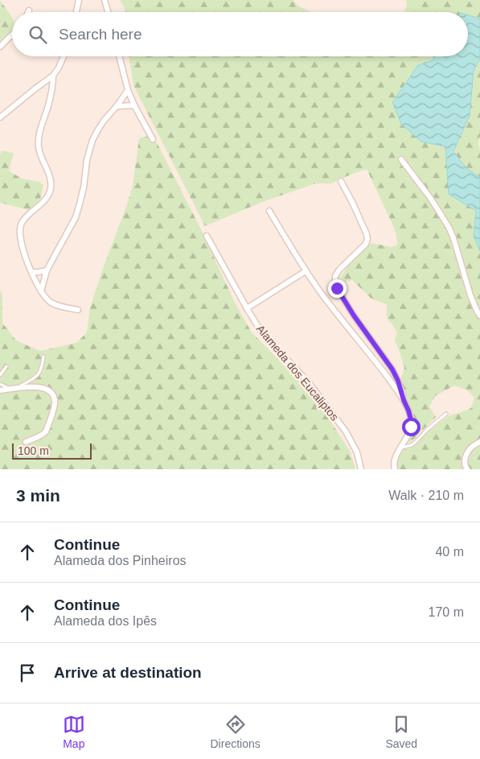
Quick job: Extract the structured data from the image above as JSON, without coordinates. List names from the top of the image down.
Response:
{
  "streets": {
    "street": ["Alameda dos Eucaliptos"]
  },
  "scale_bar": "100 m",
  "page": {
    "search": "Search here",
    "scale": "100 m",
    "heading": ["3 min", "Walk · 210 m"],
    "list": [
      ["Continue", "Alameda dos Pinheiros", "40 m"],
      ["Continue", "Alameda dos Ipês", "170 m"],
      "Arrive at destination"
    ],
    "nav": ["Map", "Directions", "Saved"]
  }
}
